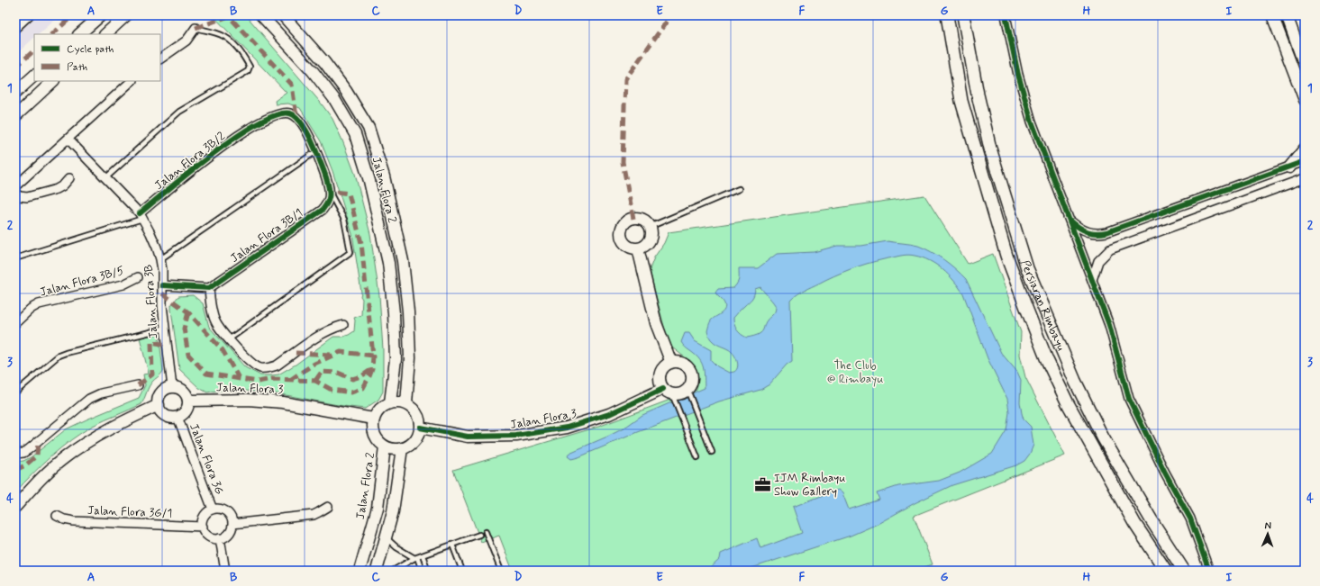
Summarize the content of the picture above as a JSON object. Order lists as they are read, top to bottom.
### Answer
{
  "streets": {
    "main road": ["Persiaran Rimbayu"],
    "street": [
      "Jalan Flora 3B/2",
      "Jalan Flora 2",
      "Jalan Flora 3B/1",
      "Jalan Flora 3B/5",
      "Jalan Flora 3B",
      "Jalan Flora 3",
      "Jalan Flora 3G",
      "Jalan Flora 3G/1"
    ]
  },
  "crossings": [
    ["Jalan Flora 3B/2", "Jalan Flora 3B"],
    ["Jalan Flora 2", "Jalan Flora 3"],
    ["Jalan Flora 3B", "Jalan Flora 3"],
    ["Jalan Flora 3B", "Jalan Flora 3G"],
    ["Jalan Flora 3", "Jalan Flora 3G"],
    ["Jalan Flora 3G", "Jalan Flora 3G/1"]
  ],
  "parks": ["The Club @ Rimbayu"],
  "places": {
    "office": ["IJM Rimbayu Show Gallery"]
  },
  "legend": ["Cycle path", "Path"],
  "north": "top",
  "grid": {
    "columns": [
      "A",
      "B",
      "C",
      "D",
      "E",
      "F",
      "G",
      "H",
      "I"
    ],
    "rows": [
      "1",
      "2",
      "3",
      "4"
    ]
  }
}
